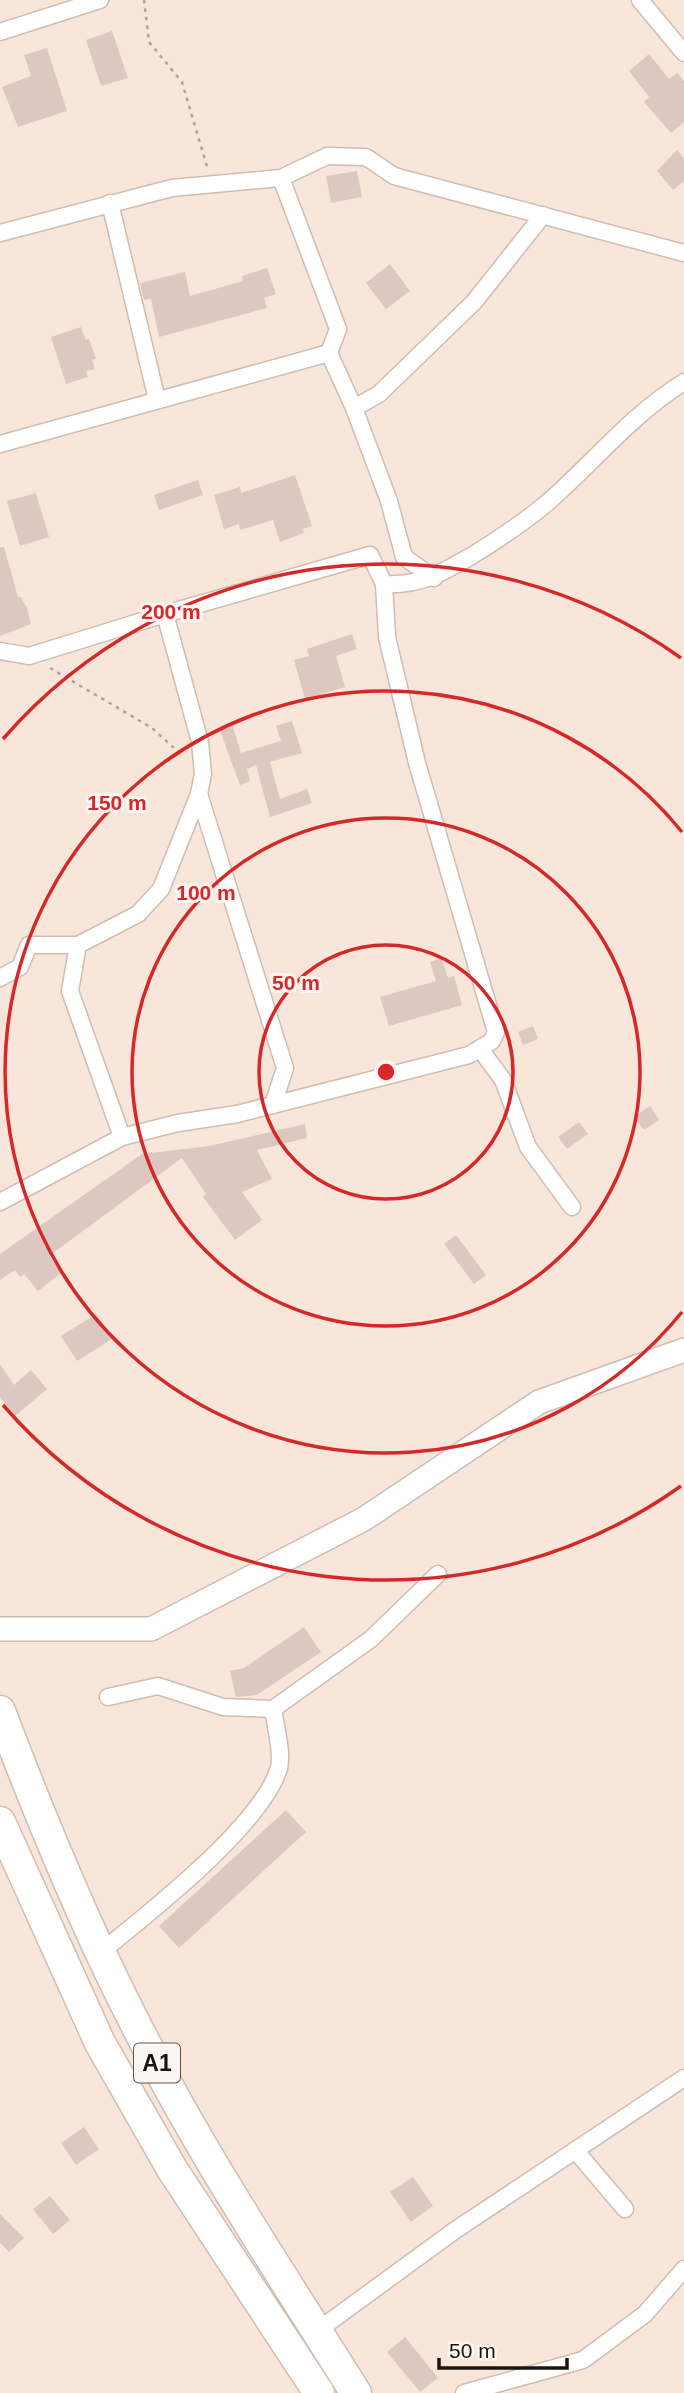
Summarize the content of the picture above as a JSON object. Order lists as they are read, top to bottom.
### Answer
{
  "streets": {
    "highway": ["A1"]
  },
  "scale_bar": "50 m",
  "rings": [
    "200 m",
    "150 m",
    "100 m",
    "50 m"
  ]
}
